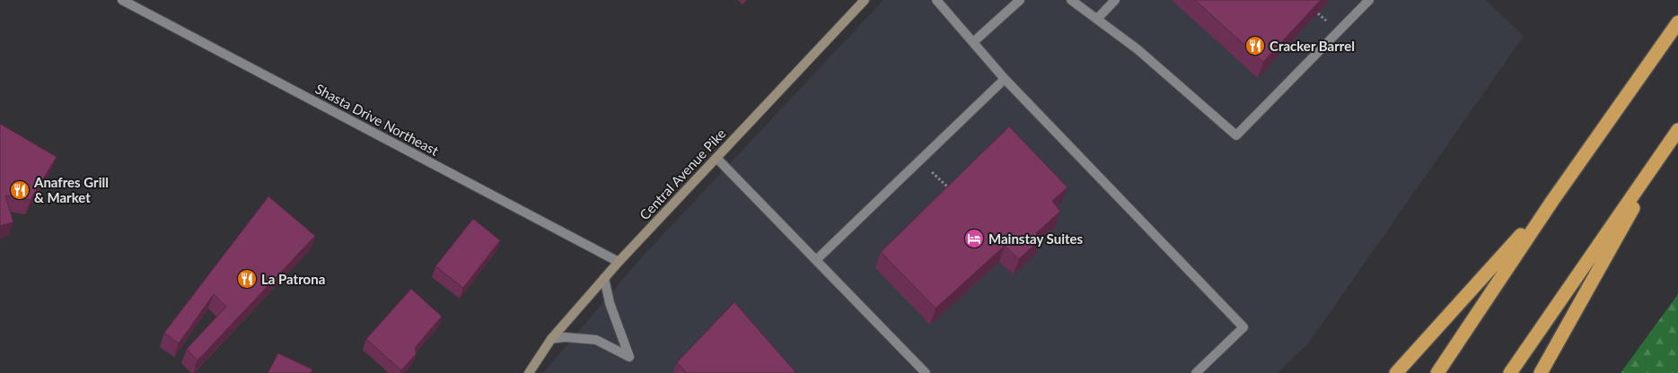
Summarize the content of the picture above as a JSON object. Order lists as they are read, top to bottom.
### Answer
{
  "streets": {
    "main road": ["Central Avenue Pike"],
    "street": ["Shasta Drive Northeast"]
  },
  "crossings": [
    ["Shasta Drive Northeast", "Central Avenue Pike"]
  ],
  "places": {
    "restaurant": ["Cracker Barrel", "Anafres Grill & Market", "La Patrona"],
    "hotel": ["Mainstay Suites"]
  }
}
